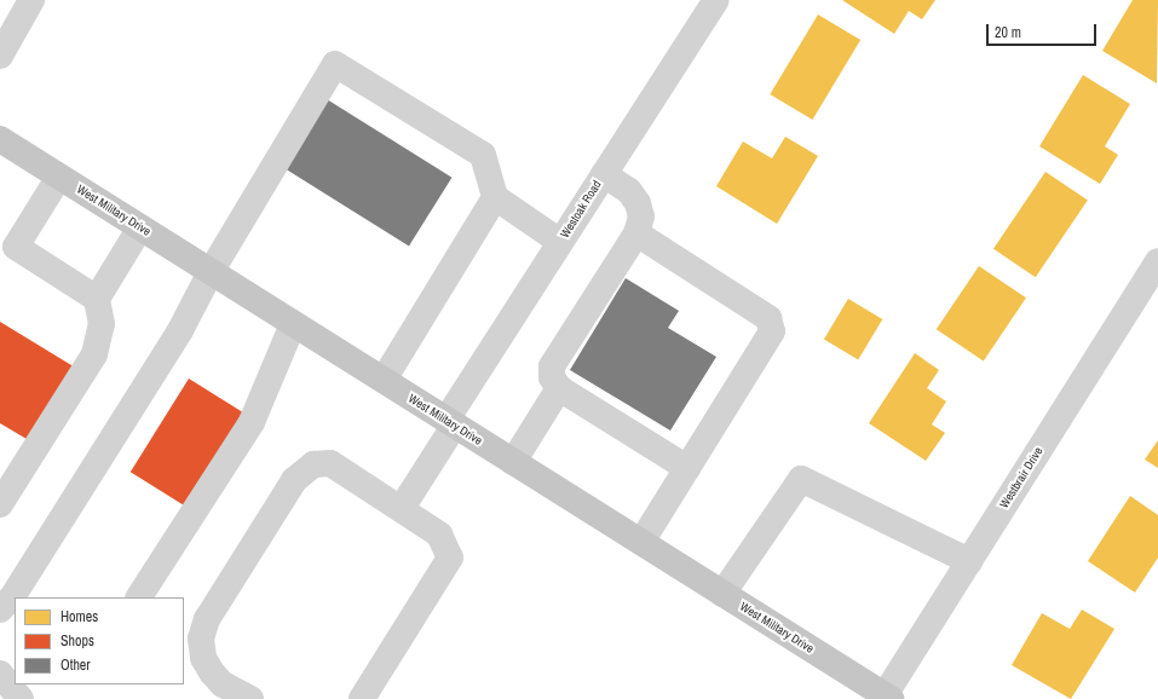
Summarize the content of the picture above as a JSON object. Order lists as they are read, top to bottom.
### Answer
{
  "streets": {
    "main road": ["West Military Drive"],
    "street": ["Westoak Road", "Westbrair Drive"]
  },
  "crossings": [
    ["Westoak Road", "West Military Drive"],
    ["West Military Drive", "Westbrair Drive"]
  ],
  "legend": ["Homes", "Shops", "Other"],
  "scale_bar": "20 m"
}
